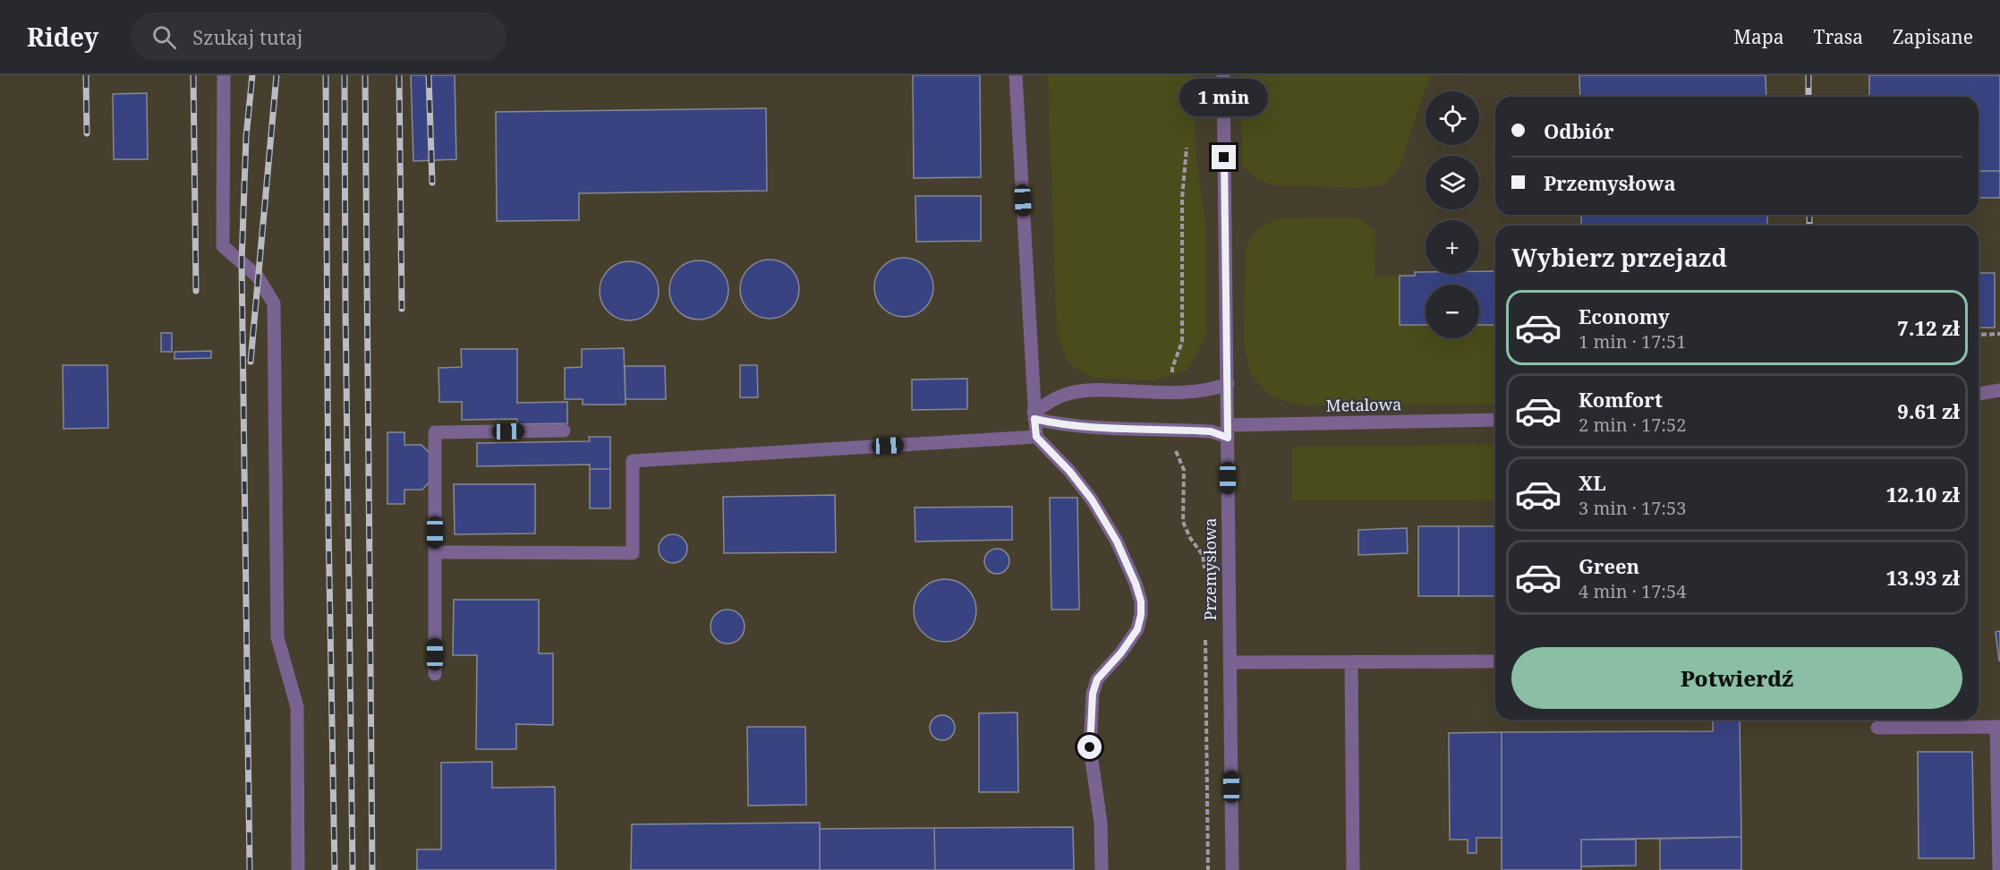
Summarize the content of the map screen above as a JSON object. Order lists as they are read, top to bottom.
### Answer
{
  "streets": {
    "street": ["Metalowa", "Przemysłowa"]
  },
  "crossings": [
    ["Metalowa", "Przemysłowa"]
  ],
  "page": {
    "header": "Ridey",
    "search": "Szukaj tutaj",
    "nav": ["Mapa", "Trasa", "Zapisane"],
    "bubble": "1 min",
    "map_buttons": ["+", "−"],
    "banner": ["Odbiór", "Przemysłowa"],
    "heading": "Wybierz przejazd",
    "list": [
      {
        "name": "Economy",
        "note": "1 min · 17:51",
        "value": "7.12 zł"
      },
      {
        "name": "Komfort",
        "note": "2 min · 17:52",
        "value": "9.61 zł"
      },
      {
        "name": "XL",
        "note": "3 min · 17:53",
        "value": "12.10 zł"
      },
      {
        "name": "Green",
        "note": "4 min · 17:54",
        "value": "13.93 zł"
      }
    ],
    "buttons": "Potwierdź"
  }
}
